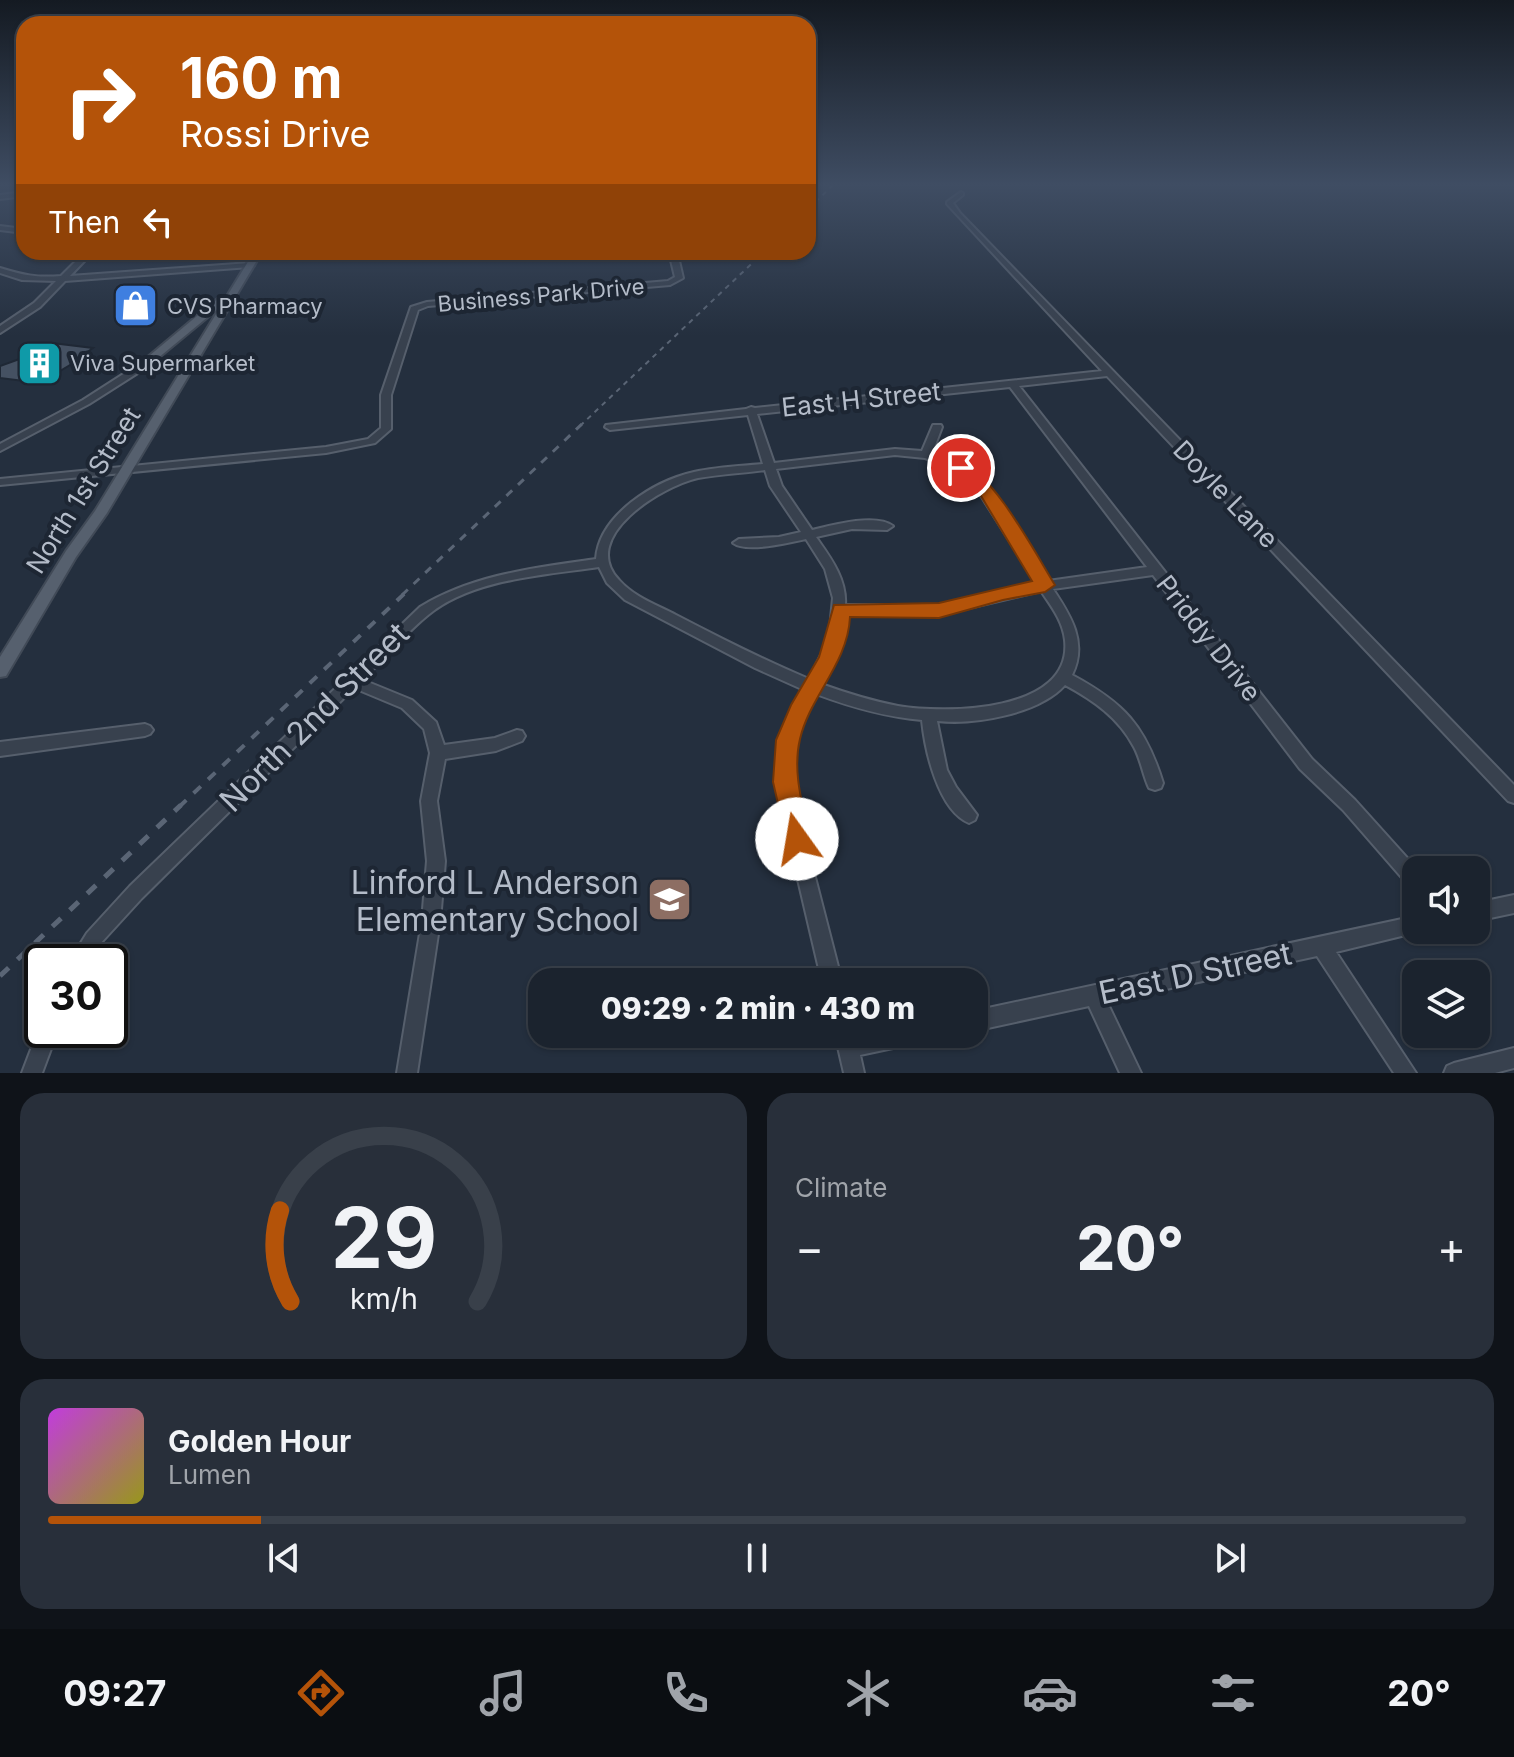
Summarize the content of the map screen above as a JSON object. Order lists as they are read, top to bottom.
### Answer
{
  "streets": {
    "main road": ["North 1st Street"],
    "street": [
      "Business Park Drive",
      "East H Street",
      "Doyle Lane",
      "Priddy Drive",
      "North 2nd Street",
      "East D Street"
    ]
  },
  "crossings": [
    ["Business Park Drive", "North 1st Street"],
    ["East H Street", "Doyle Lane"],
    ["East H Street", "Priddy Drive"]
  ],
  "places": {
    "shop": ["CVS Pharmacy"],
    "building": ["Viva Supermarket"],
    "school or university": ["Linford L Anderson Elementary School"]
  },
  "page": {
    "turn": ["160 m", "Rossi Drive"],
    "then": "Then",
    "limit": "30",
    "trip": "09:29 · 2 min · 430 m",
    "tile": "Climate",
    "heat": ["−", "20°", "+"],
    "song": ["Golden Hour", "Lumen"],
    "tabs": ["09:27", "20°"],
    "gauge": ["29", "km/h"]
  }
}
